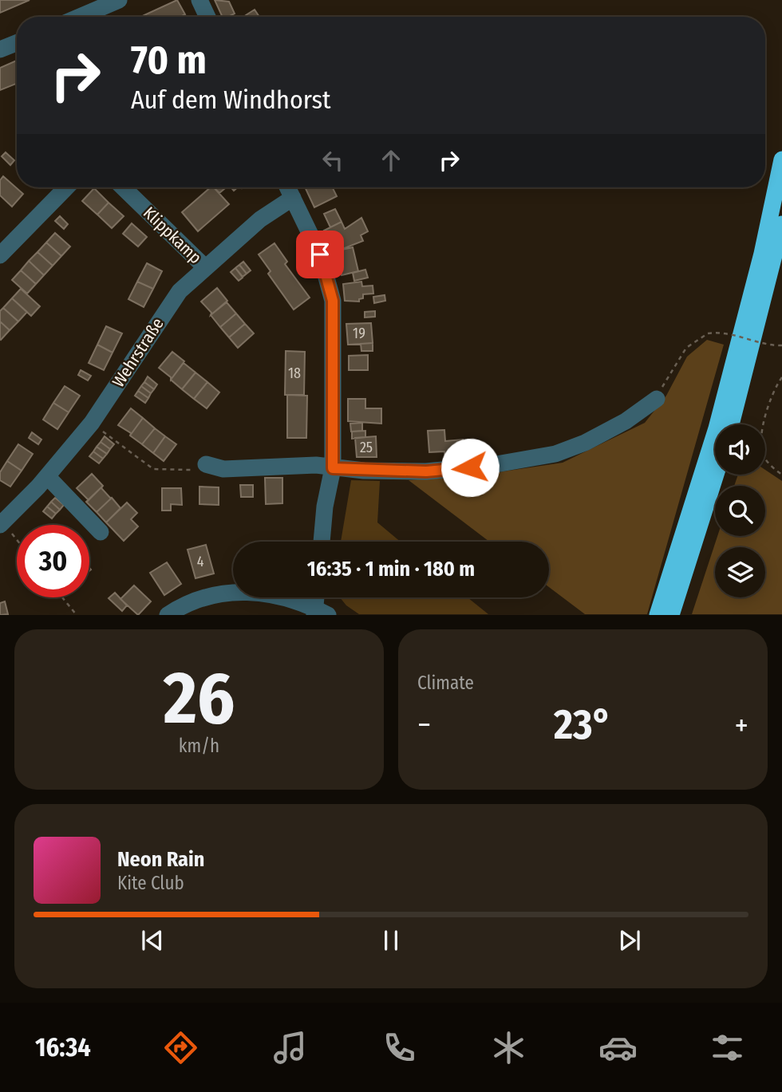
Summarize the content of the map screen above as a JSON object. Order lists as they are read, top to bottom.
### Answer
{
  "streets": {
    "street": ["Klippkamp", "Wehrstraße"]
  },
  "crossings": [
    ["Klippkamp", "Wehrstraße"]
  ],
  "house_numbers": [
    "19",
    "18",
    "25",
    "4"
  ],
  "page": {
    "turn": ["70 m", "Auf dem Windhorst"],
    "limit": "30",
    "trip": "16:35 · 1 min · 180 m",
    "tile": [
      ["26", "km/h"],
      "Climate"
    ],
    "heat": ["−", "23°", "+"],
    "song": ["Neon Rain", "Kite Club"],
    "tabs": "16:34"
  }
}
